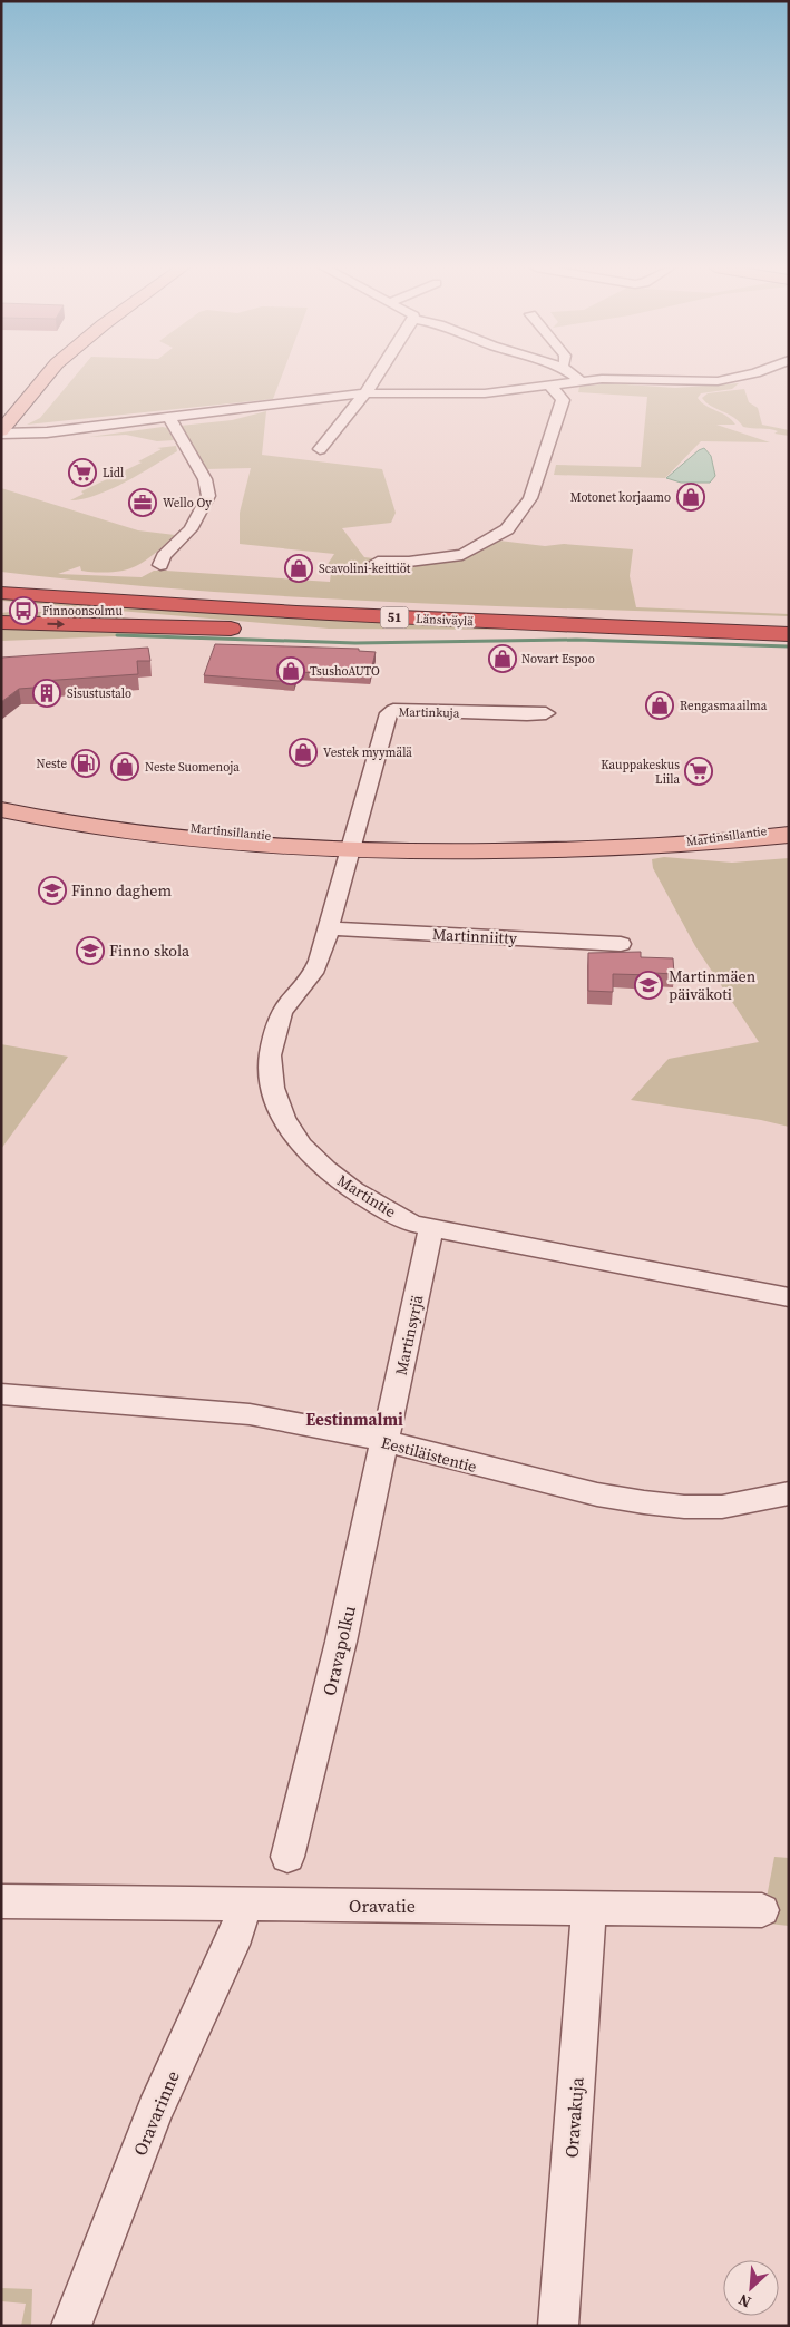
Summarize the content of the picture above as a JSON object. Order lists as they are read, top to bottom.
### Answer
{
  "streets": {
    "highway": ["51", "Länsiväylä"],
    "main road": ["Martinsillantie"],
    "street": [
      "Martinkuja",
      "Martinniitty",
      "Martintie",
      "Martinsyrjä",
      "Eestiläistentie",
      "Oravapolku",
      "Oravatie",
      "Oravarinne",
      "Oravakuja"
    ]
  },
  "crossings": [
    ["Martinkuja", "Martinsillantie"],
    ["Martinkuja", "Martintie"],
    ["Martinsillantie", "Martintie"],
    ["Martinniitty", "Martintie"],
    ["Martintie", "Martinsyrjä"],
    ["Martinsyrjä", "Eestiläistentie"],
    ["Martinsyrjä", "Oravapolku"],
    ["Eestiläistentie", "Oravapolku"],
    ["Oravatie", "Oravarinne"],
    ["Oravatie", "Oravakuja"]
  ],
  "districts": ["Eestinmalmi"],
  "places": {
    "supermarket": ["Lidl", "Kauppakeskus Liila"],
    "shop": [
      "Motonet korjaamo",
      "Scavolini-keittiöt",
      "Novart Espoo",
      "TsushoAUTO",
      "Rengasmaailma",
      "Vestek myymälä",
      "Neste Suomenoja"
    ],
    "office": ["Wello Oy"],
    "bus stop": ["Finnoonsolmu"],
    "building": ["Sisustustalo"],
    "fuel station": ["Neste"],
    "school or university": ["Finno daghem", "Finno skola", "Martinmäen päiväkoti"]
  },
  "north": "bottom left"
}
